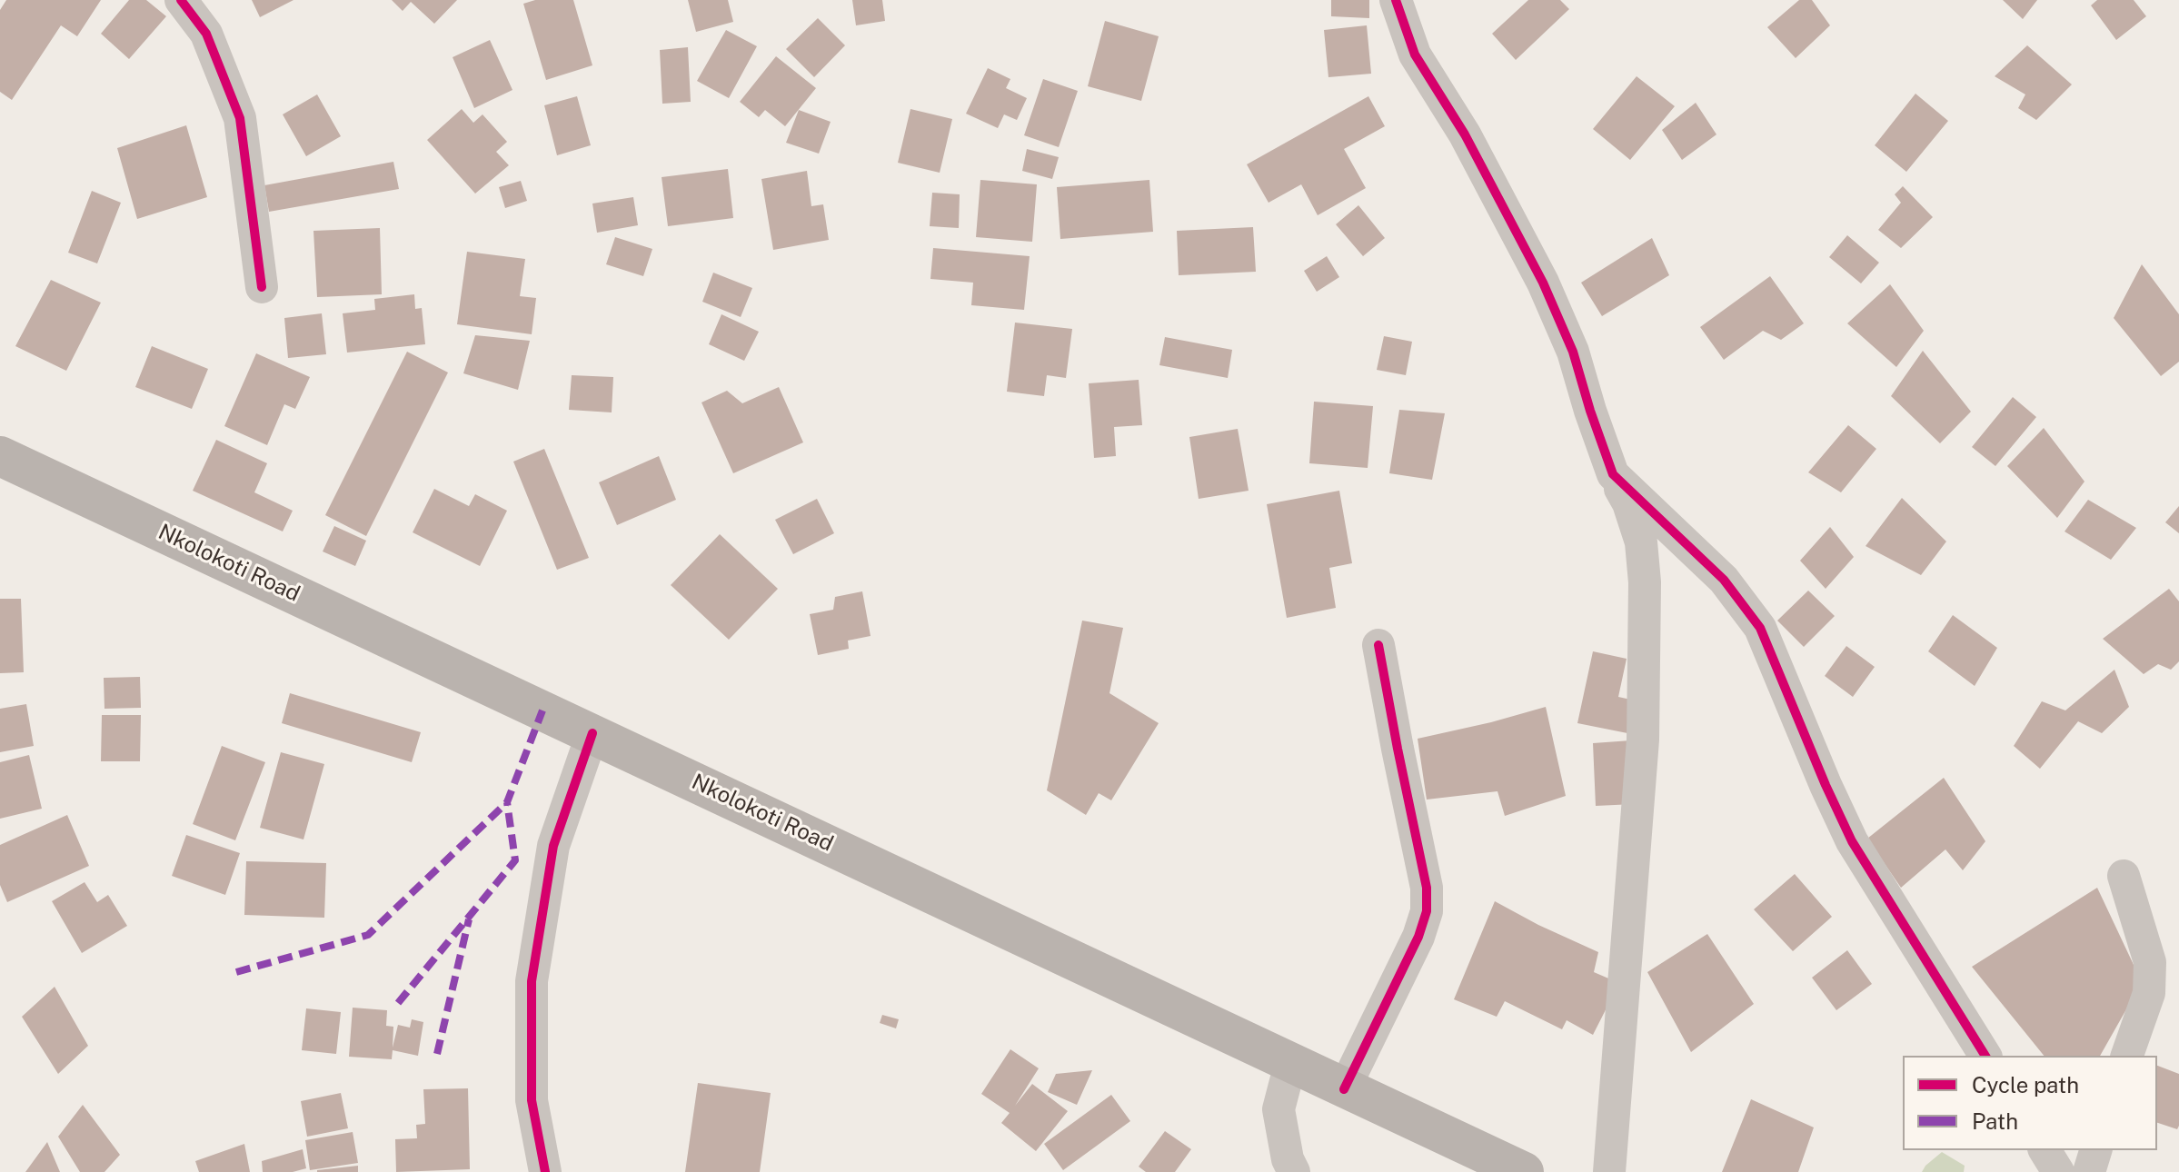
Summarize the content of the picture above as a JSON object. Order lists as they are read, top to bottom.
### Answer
{
  "streets": {
    "main road": ["Nkolokoti Road"]
  },
  "legend": ["Cycle path", "Path"]
}
